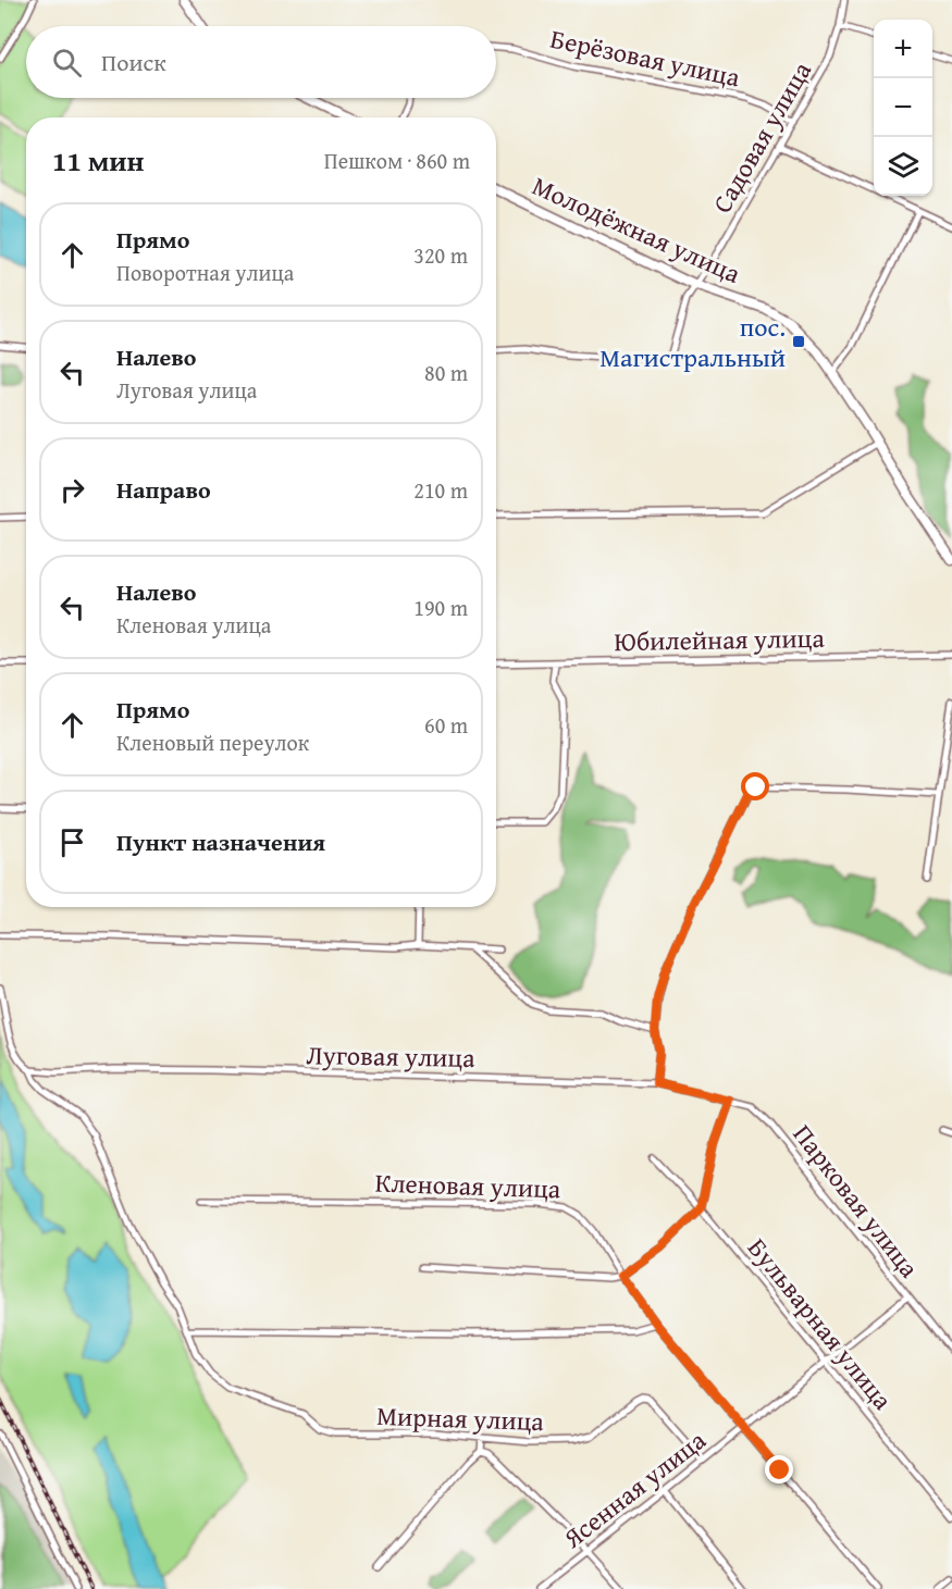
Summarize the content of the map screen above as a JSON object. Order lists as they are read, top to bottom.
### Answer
{
  "streets": {
    "street": [
      "Берёзовая улица",
      "Садовая улица",
      "Молодёжная улица",
      "Юбилейная улица",
      "Луговая улица",
      "Кленовая улица",
      "Парковая улица",
      "Бульварная улица",
      "Мирная улица",
      "Ясенная улица"
    ]
  },
  "crossings": [
    ["Берёзовая улица", "Садовая улица"],
    ["Садовая улица", "Молодёжная улица"],
    ["Луговая улица", "Парковая улица"],
    ["Кленовая улица", "Ясенная улица"],
    ["Парковая улица", "Ясенная улица"],
    ["Бульварная улица", "Ясенная улица"],
    ["Мирная улица", "Ясенная улица"]
  ],
  "places": {
    "transit": ["пос. Магистральный"]
  },
  "page": {
    "map_buttons": ["+", "−"],
    "search": "Поиск",
    "heading": ["11 мин", "Пешком · 860 m"],
    "list": [
      ["Прямо", "Поворотная улица", "320 m"],
      ["Налево", "Луговая улица", "80 m"],
      ["Направо", "210 m"],
      ["Налево", "Кленовая улица", "190 m"],
      ["Прямо", "Кленовый переулок", "60 m"],
      "Пункт назначения"
    ]
  }
}
